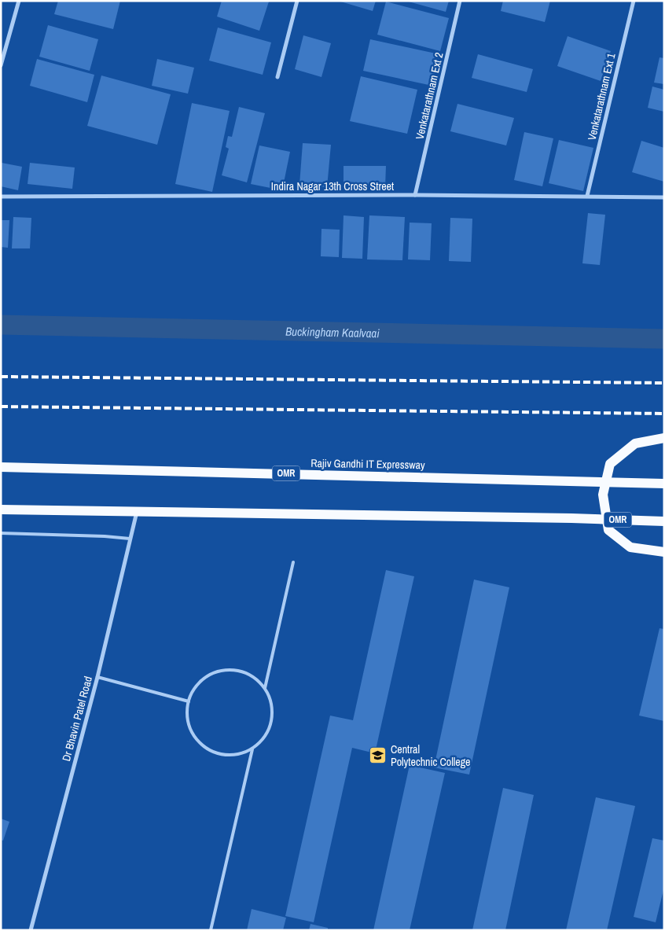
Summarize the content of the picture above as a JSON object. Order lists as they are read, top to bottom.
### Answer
{
  "streets": {
    "main road": ["Rajiv Gandhi IT Expressway", "OMR"],
    "street": [
      "Venkatarathnam Ext 2",
      "Venkatarathnam Ext 1",
      "Indira Nagar 13th Cross Street",
      "Dr Bhavin Patel Road"
    ]
  },
  "crossings": [
    ["Venkatarathnam Ext 2", "Indira Nagar 13th Cross Street"],
    ["Venkatarathnam Ext 1", "Indira Nagar 13th Cross Street"],
    ["OMR", "Dr Bhavin Patel Road"]
  ],
  "water": ["Buckingham Kaalvaai"],
  "places": {
    "school or university": ["Central Polytechnic College"]
  }
}
